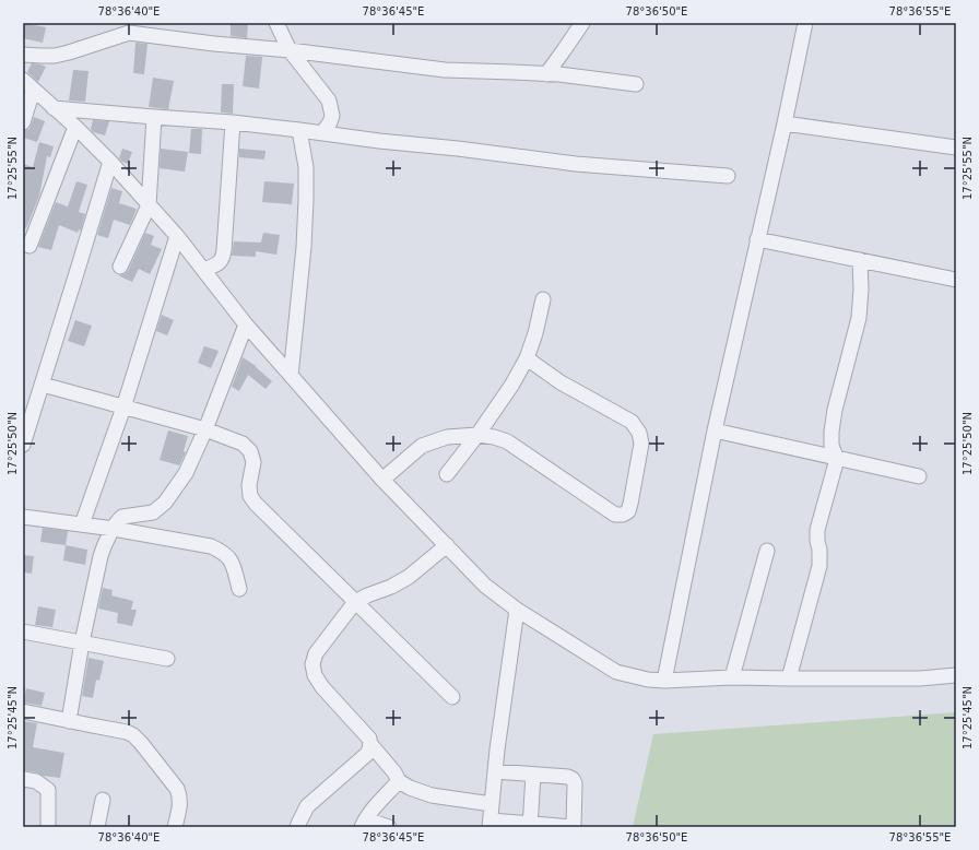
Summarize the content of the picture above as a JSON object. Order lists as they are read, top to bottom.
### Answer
{
  "coordinates": [
    "78°36'40\"E",
    "78°36'45\"E",
    "78°36'50\"E",
    "78°36'55\"E",
    "17°25'55\"N",
    "17°25'50\"N",
    "17°25'45\"N"
  ]
}
